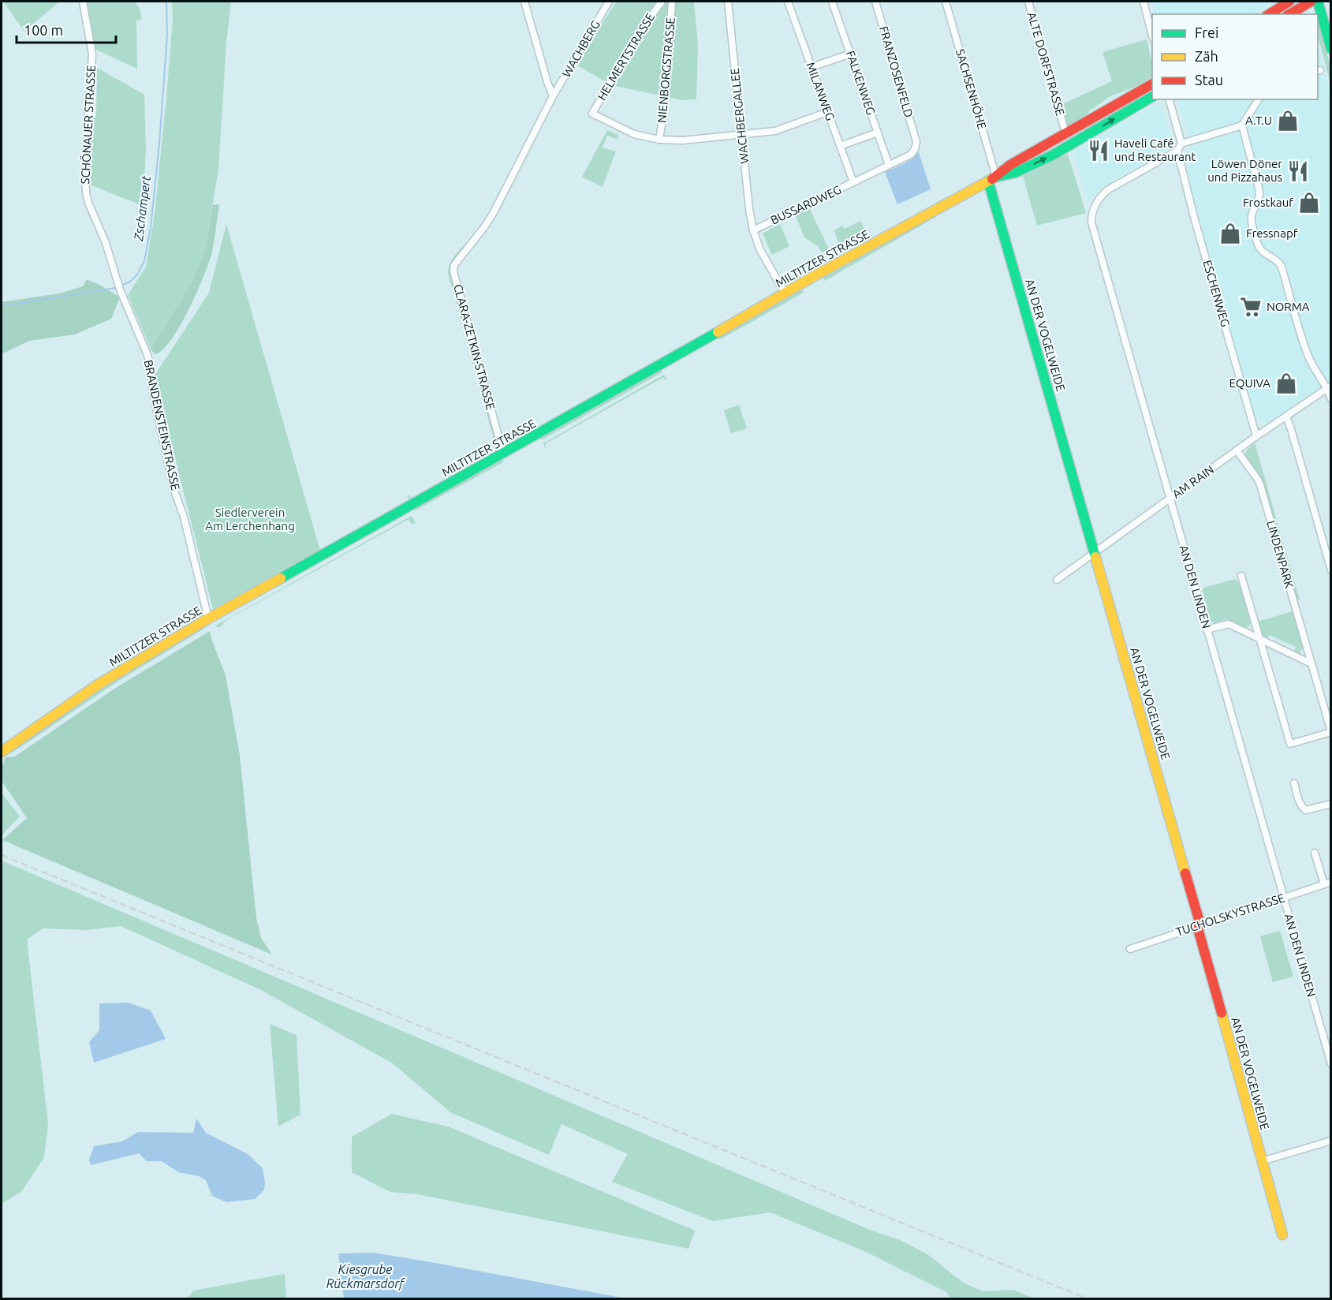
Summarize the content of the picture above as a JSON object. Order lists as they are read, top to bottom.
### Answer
{
  "streets": {
    "street": [
      "WACHBERG",
      "HELMERTSTRASSE",
      "ALTE DORFSTRASSE",
      "NIENBORGSTRASSE",
      "FRANZOSENFELD",
      "FALKENWEG",
      "SACHSENHÖHE",
      "MILANWEG",
      "WACHBERGALLEE",
      "SCHÖNAUER STRASSE",
      "BUSSARDWEG",
      "MILTITZER STRASSE",
      "ESCHENWEG",
      "AN DER VOGELWEIDE",
      "CLARA-ZETKIN-STRASSE",
      "BRANDENSTEINSTRASSE",
      "AM RAIN",
      "LINDENPARK",
      "AN DEN LINDEN",
      "TUCHOLSKYSTRASSE"
    ]
  },
  "crossings": [
    ["WACHBERG", "CLARA-ZETKIN-STRASSE"],
    ["HELMERTSTRASSE", "NIENBORGSTRASSE"],
    ["FRANZOSENFELD", "BUSSARDWEG"],
    ["FALKENWEG", "BUSSARDWEG"],
    ["SACHSENHÖHE", "MILTITZER STRASSE"],
    ["SACHSENHÖHE", "AN DER VOGELWEIDE"],
    ["MILANWEG", "BUSSARDWEG"],
    ["WACHBERGALLEE", "BUSSARDWEG"],
    ["SCHÖNAUER STRASSE", "BRANDENSTEINSTRASSE"],
    ["MILTITZER STRASSE", "AN DER VOGELWEIDE"],
    ["MILTITZER STRASSE", "CLARA-ZETKIN-STRASSE"],
    ["MILTITZER STRASSE", "BRANDENSTEINSTRASSE"],
    ["ESCHENWEG", "AM RAIN"],
    ["ESCHENWEG", "AN DEN LINDEN"],
    ["AN DER VOGELWEIDE", "AM RAIN"],
    ["AN DER VOGELWEIDE", "TUCHOLSKYSTRASSE"],
    ["AM RAIN", "LINDENPARK"],
    ["AM RAIN", "AN DEN LINDEN"],
    ["AN DEN LINDEN", "TUCHOLSKYSTRASSE"]
  ],
  "water": ["Zschampert", "Kiesgrube Rückmarsdorf"],
  "parks": ["Siedlerverein Am Lerchenhang"],
  "places": {
    "shop": [
      "A.T.U",
      "Frostkauf",
      "Fressnapf",
      "EQUIVA"
    ],
    "restaurant": ["Haveli Café und Restaurant", "Löwen Döner und Pizzahaus"],
    "supermarket": ["NORMA"]
  },
  "legend": ["Frei", "Zäh", "Stau"],
  "scale_bar": "100 m"
}
